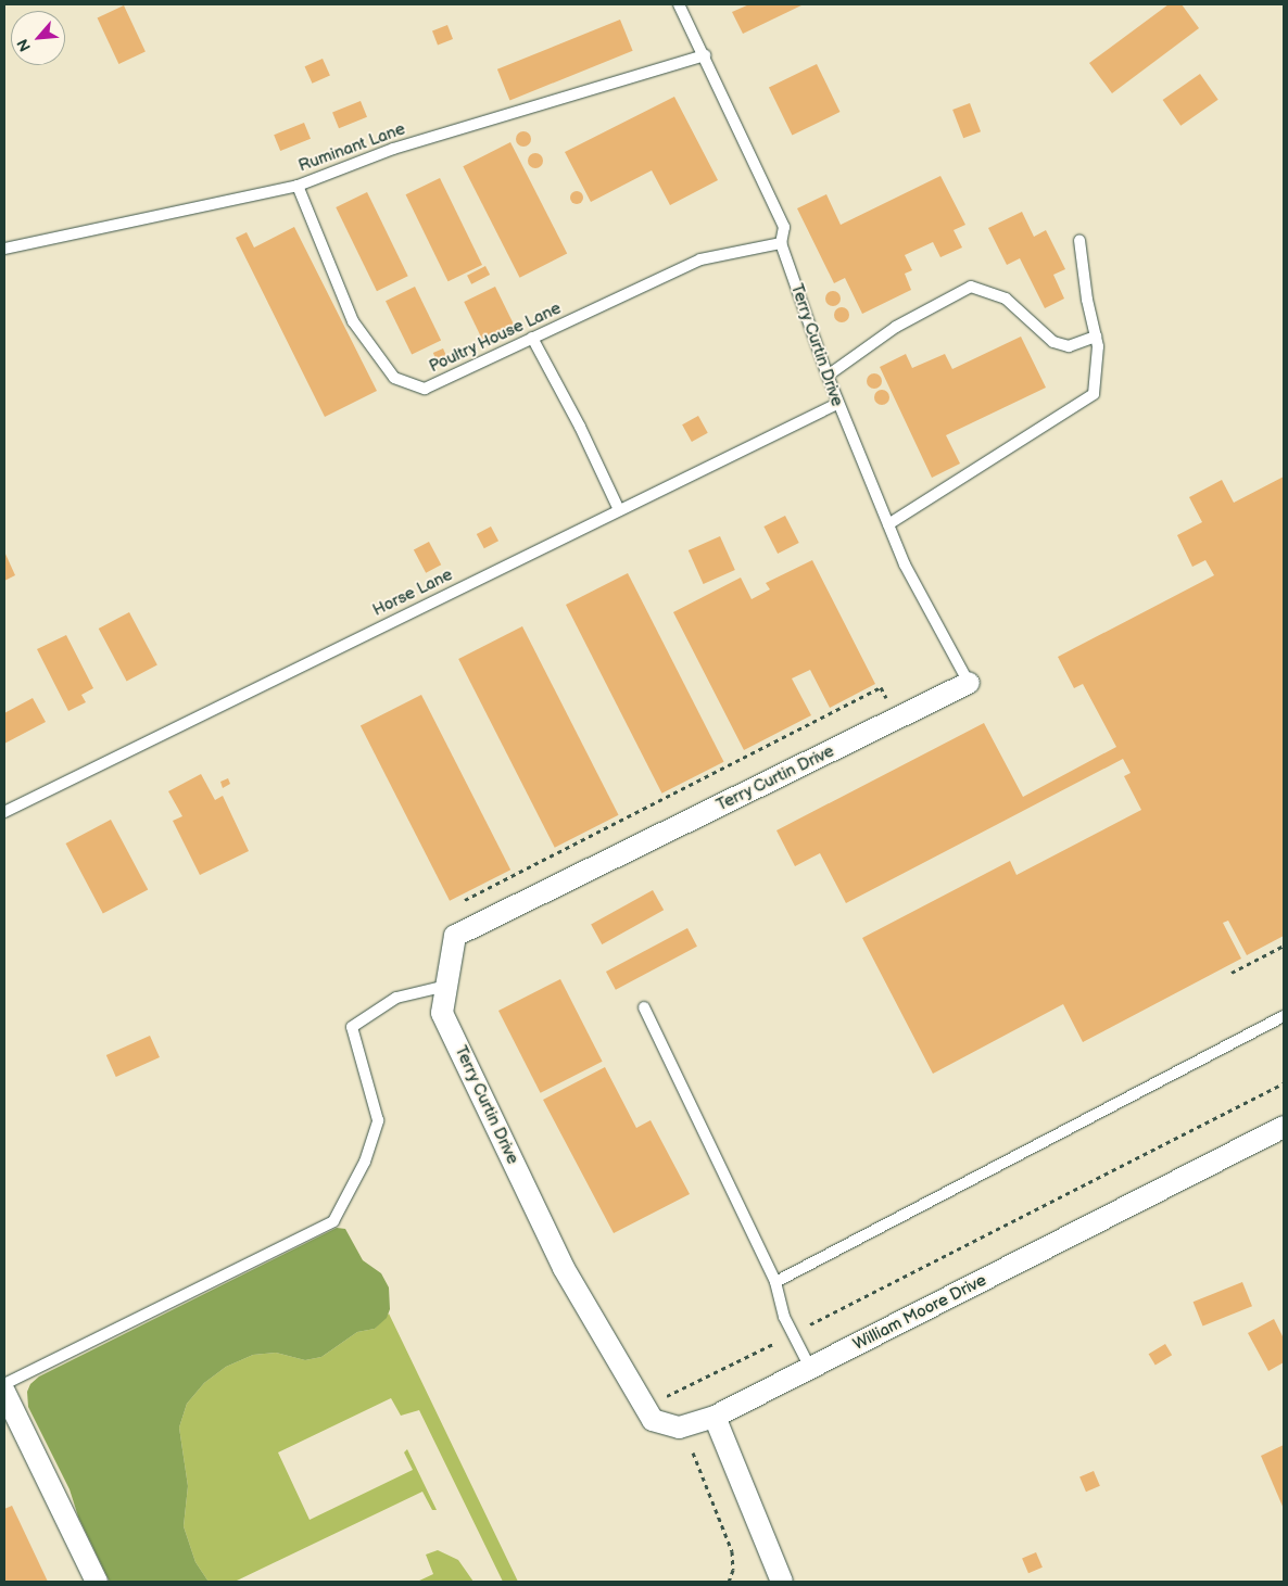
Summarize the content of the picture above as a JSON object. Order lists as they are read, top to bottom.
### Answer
{
  "streets": {
    "street": ["Terry Curtin Drive", "William Moore Drive"],
    "lane": ["Ruminant Lane", "Poultry House Lane", "Horse Lane"]
  },
  "crossings": [
    ["Ruminant Lane", "Poultry House Lane"],
    ["Ruminant Lane", "Terry Curtin Drive"],
    ["Poultry House Lane", "Terry Curtin Drive"],
    ["Terry Curtin Drive", "Horse Lane"],
    ["Terry Curtin Drive", "William Moore Drive"]
  ],
  "north": "bottom left"
}
